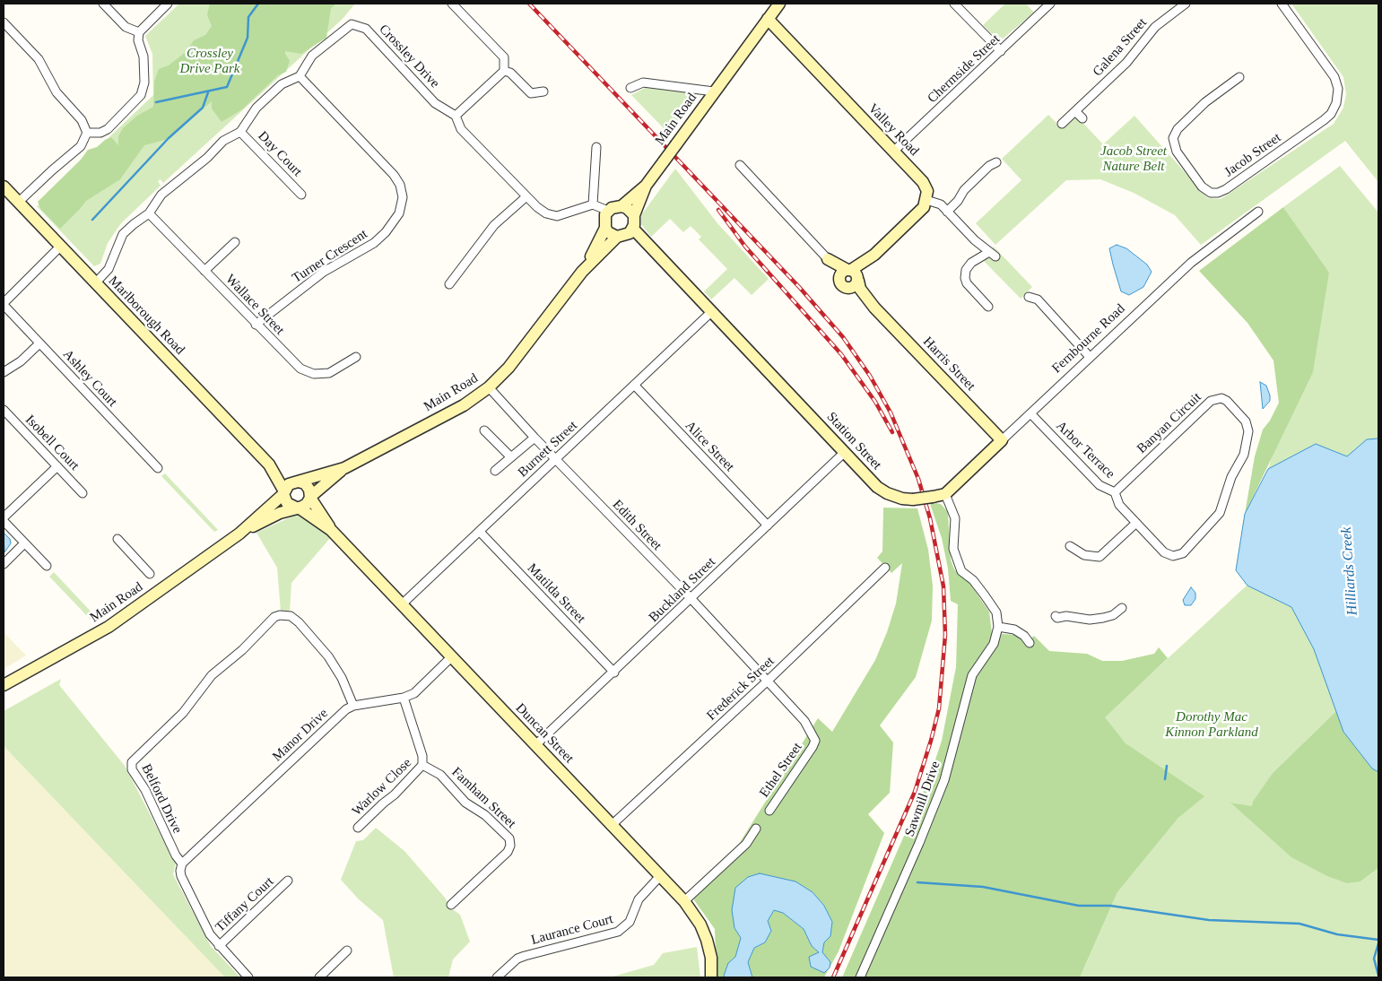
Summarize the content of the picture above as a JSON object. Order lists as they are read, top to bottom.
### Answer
{
  "streets": {
    "street": [
      "Galena Street",
      "Crossley Drive",
      "Chermside Street",
      "Main Road",
      "Valley Road",
      "Day Court",
      "Jacob Street",
      "Turner Crescent",
      "Wallace Street",
      "Marlborough Road",
      "Fernbourne Road",
      "Harris Street",
      "Ashley Court",
      "Banyan Circuit",
      "Station Street",
      "Isobell Court",
      "Alice Street",
      "Burnett Street",
      "Arbor Terrace",
      "Edith Street",
      "Buckland Street",
      "Matilda Street",
      "Frederick Street",
      "Duncan Street",
      "Manor Drive",
      "Ethel Street",
      "Warlow Close",
      "Famham Street",
      "Belford Drive",
      "Sawmill Drive",
      "Tiffany Court",
      "Laurance Court"
    ]
  },
  "crossings": [
    ["Crossley Drive", "Turner Crescent"],
    ["Chermside Street", "Valley Road"],
    ["Main Road", "Valley Road"],
    ["Main Road", "Marlborough Road"],
    ["Main Road", "Station Street"],
    ["Main Road", "Edith Street"],
    ["Main Road", "Duncan Street"],
    ["Turner Crescent", "Wallace Street"],
    ["Marlborough Road", "Duncan Street"],
    ["Fernbourne Road", "Harris Street"],
    ["Fernbourne Road", "Station Street"],
    ["Fernbourne Road", "Arbor Terrace"],
    ["Banyan Circuit", "Arbor Terrace"],
    ["Station Street", "Burnett Street"],
    ["Station Street", "Buckland Street"],
    ["Alice Street", "Burnett Street"],
    ["Alice Street", "Buckland Street"],
    ["Burnett Street", "Edith Street"],
    ["Burnett Street", "Matilda Street"],
    ["Burnett Street", "Duncan Street"],
    ["Edith Street", "Buckland Street"],
    ["Edith Street", "Frederick Street"],
    ["Edith Street", "Ethel Street"],
    ["Buckland Street", "Matilda Street"],
    ["Buckland Street", "Duncan Street"],
    ["Frederick Street", "Duncan Street"],
    ["Duncan Street", "Manor Drive"],
    ["Duncan Street", "Laurance Court"],
    ["Manor Drive", "Belford Drive"],
    ["Warlow Close", "Famham Street"],
    ["Belford Drive", "Tiffany Court"]
  ],
  "water": ["Hilliards Creek"],
  "parks": ["Crossley Drive Park", "Jacob Street Nature Belt", "Dorothy Mac Kinnon Parkland"]
}
